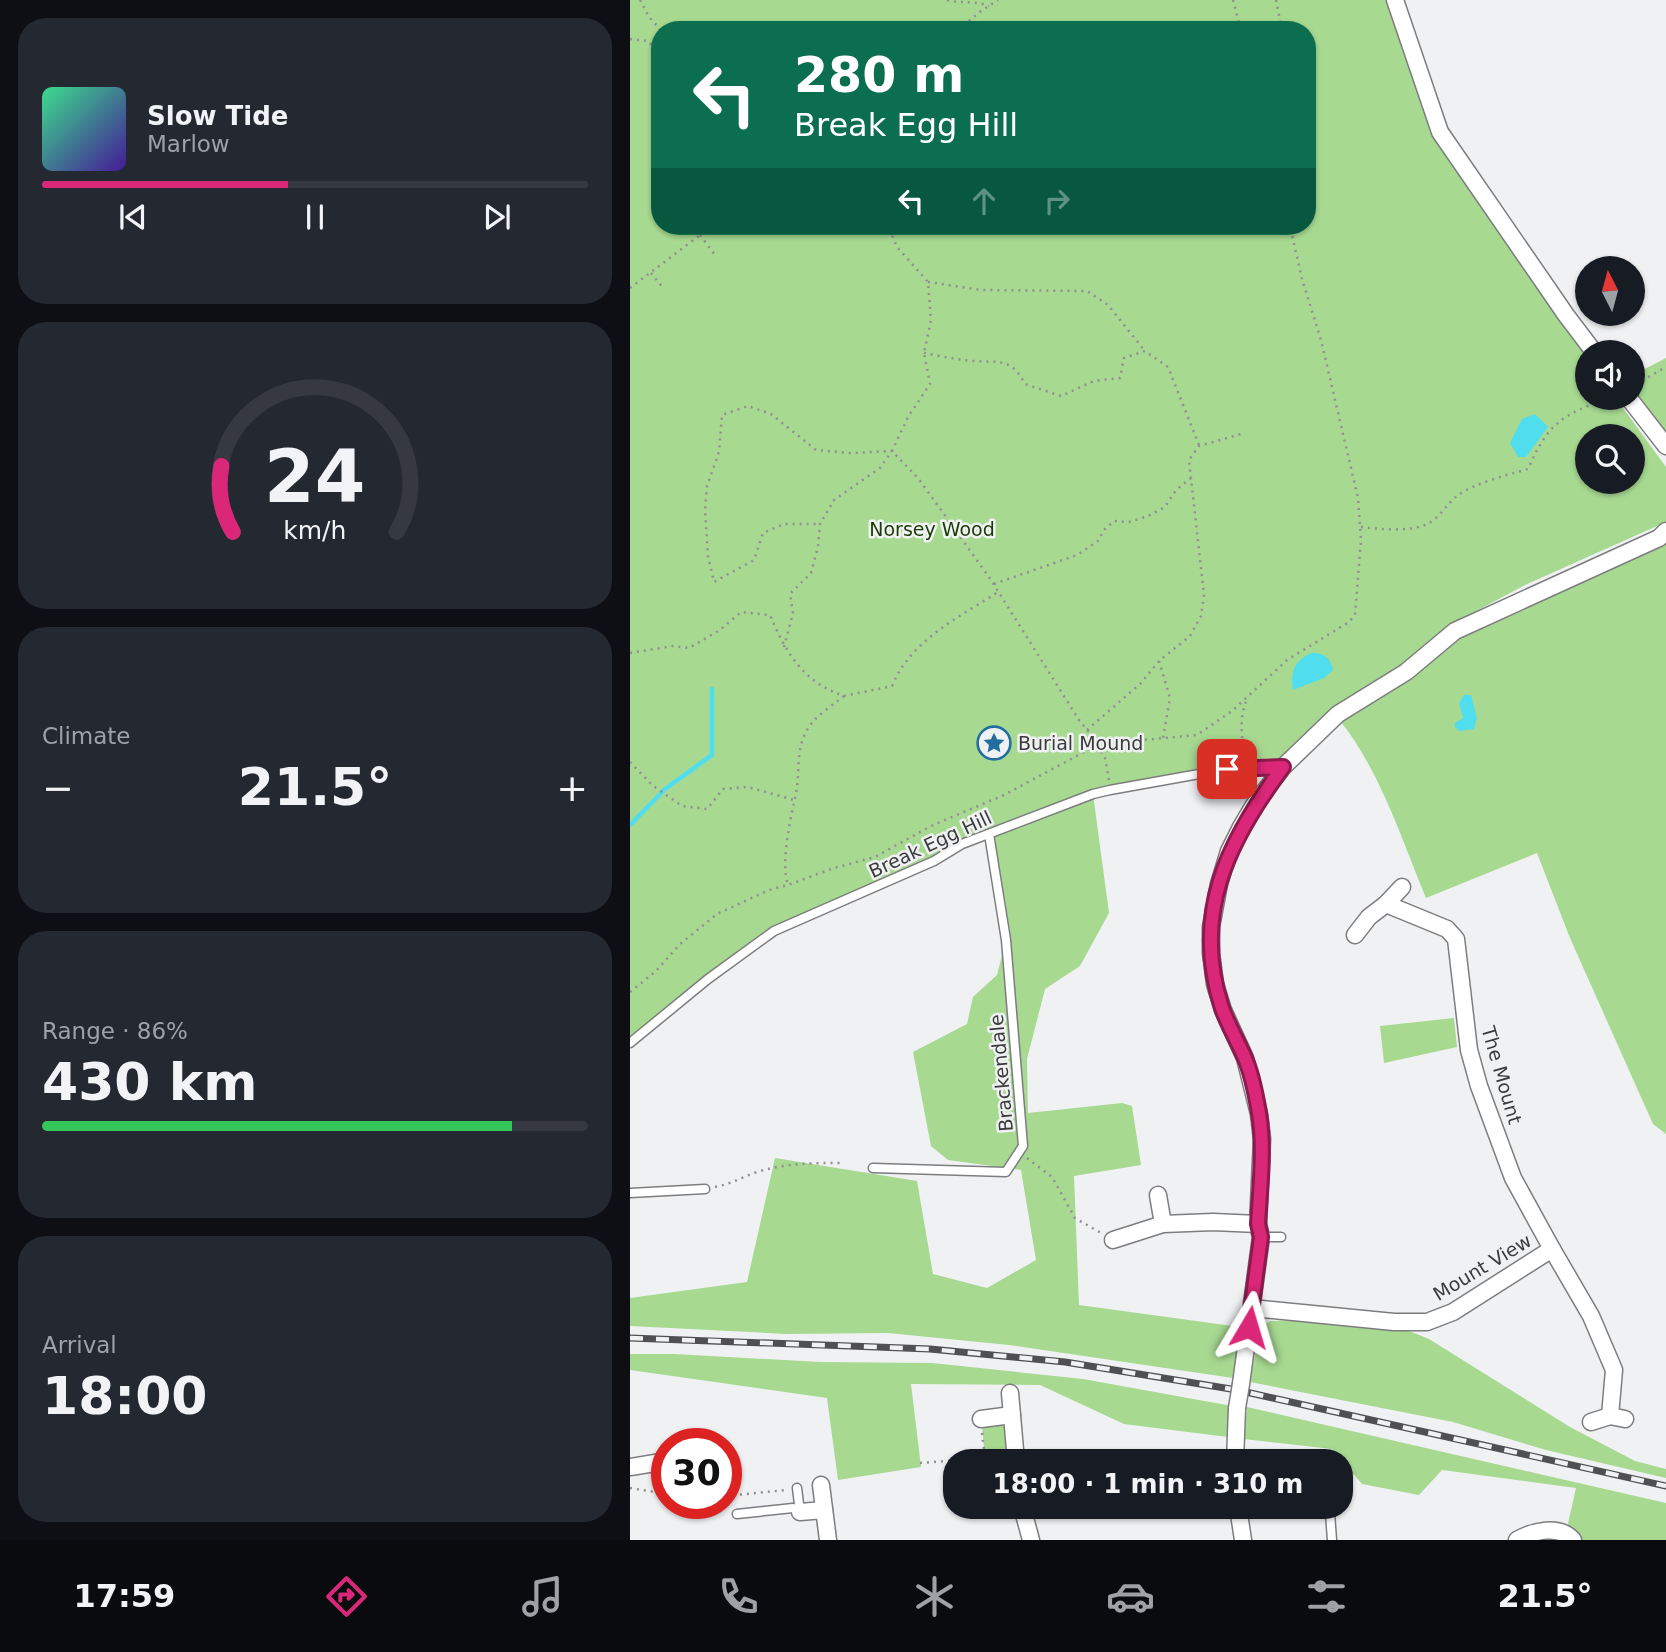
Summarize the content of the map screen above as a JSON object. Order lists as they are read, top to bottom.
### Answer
{
  "streets": {
    "street": ["The Mount", "Mount View"],
    "lane": ["Break Egg Hill", "Brackendale"]
  },
  "crossings": [
    ["Break Egg Hill", "Brackendale"],
    ["The Mount", "Mount View"]
  ],
  "parks": ["Norsey Wood"],
  "places": {
    "place": ["Burial Mound"]
  },
  "north": "top",
  "page": {
    "turn": ["280 m", "Break Egg Hill"],
    "song": ["Slow Tide", "Marlow"],
    "tile": [
      "Climate",
      ["Range · 86%", "430 km"],
      ["Arrival", "18:00"]
    ],
    "heat": ["−", "21.5°", "+"],
    "limit": "30",
    "trip": "18:00 · 1 min · 310 m",
    "tabs": ["17:59", "21.5°"],
    "gauge": ["24", "km/h"]
  }
}
